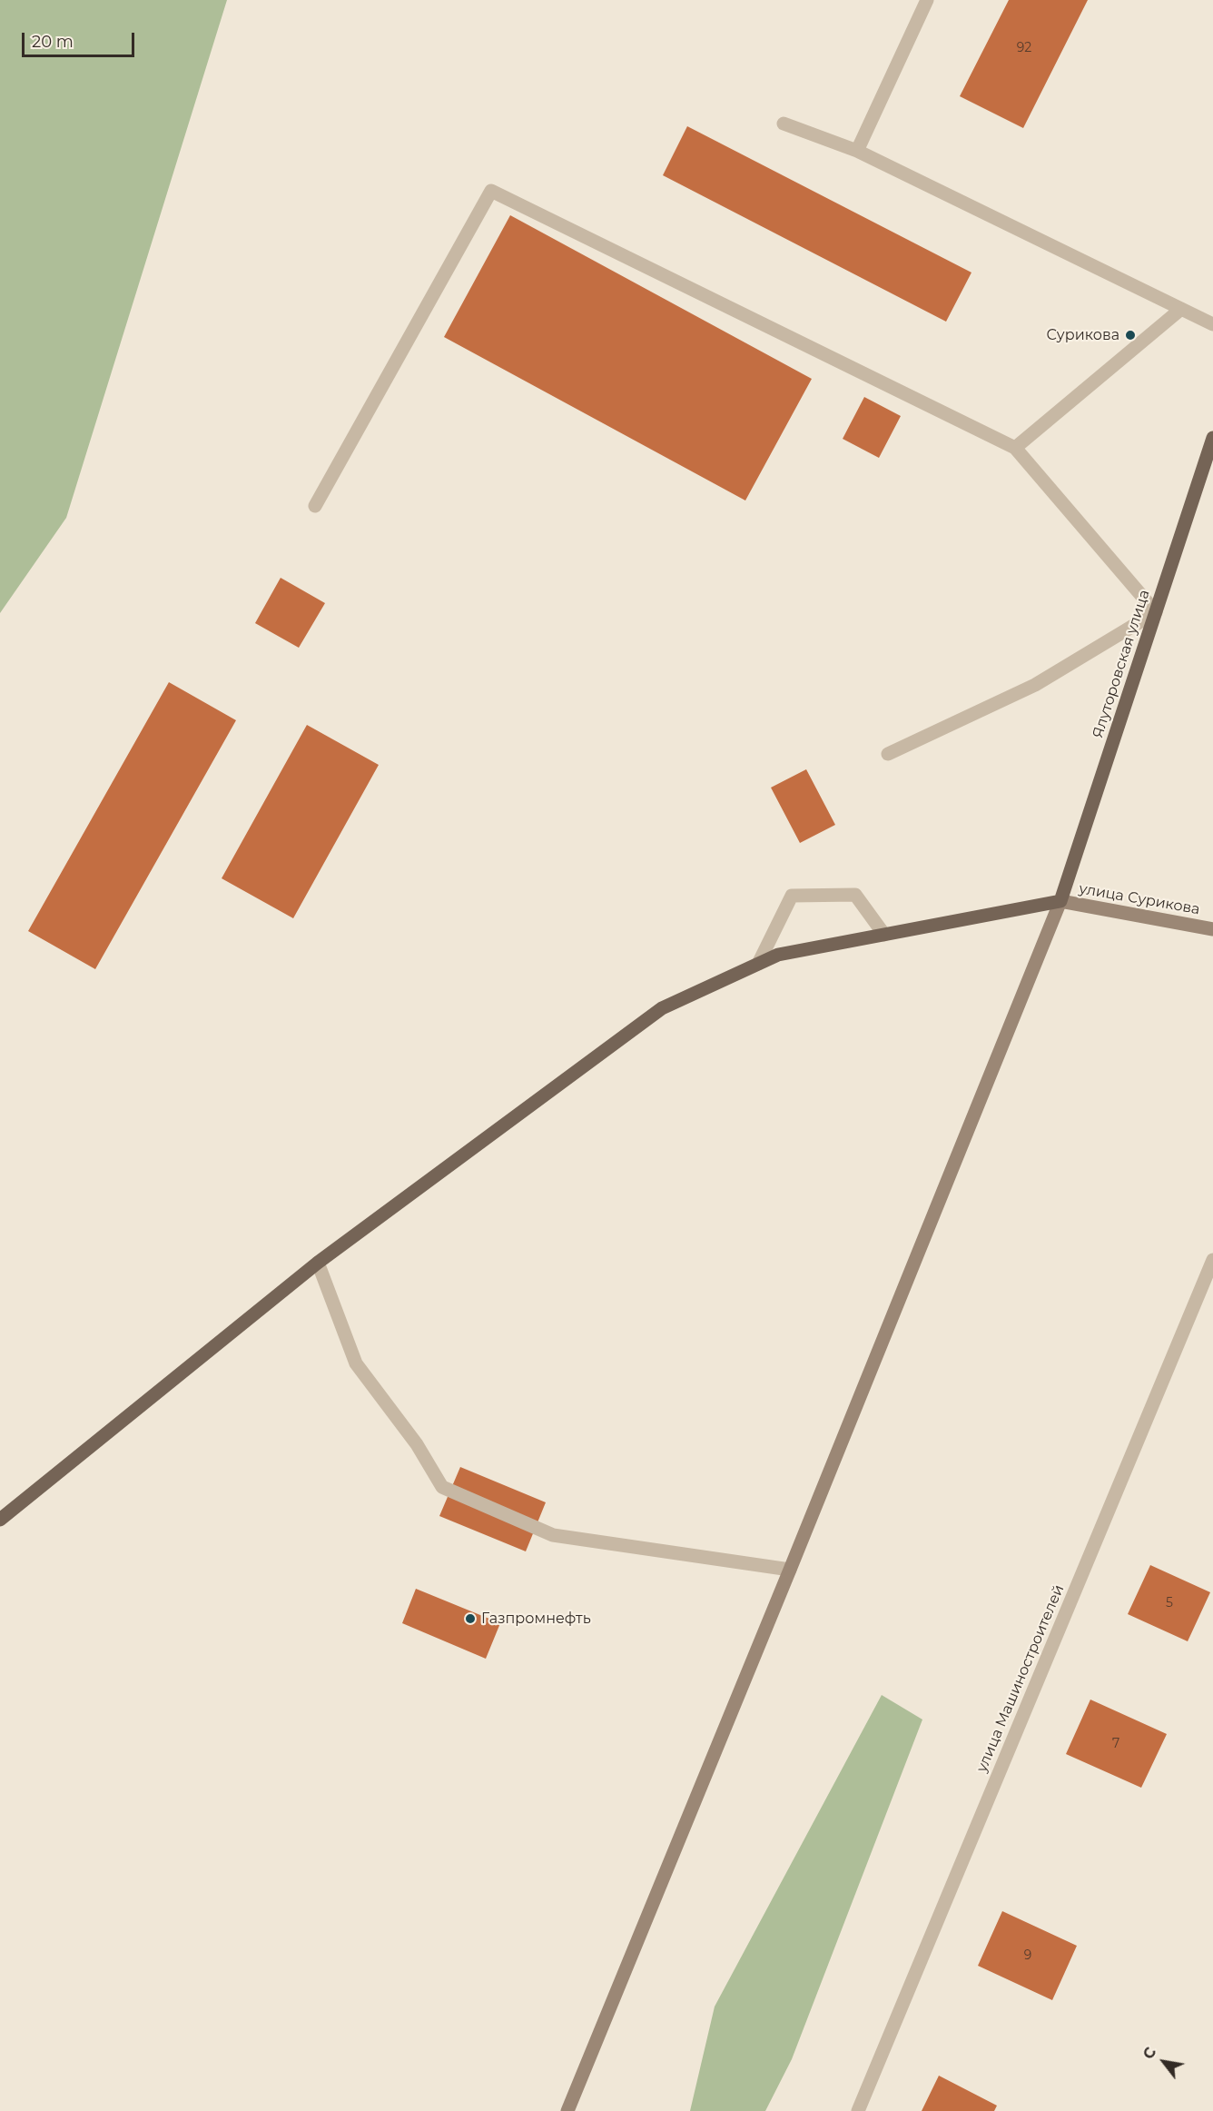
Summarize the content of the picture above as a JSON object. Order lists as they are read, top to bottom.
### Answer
{
  "streets": {
    "main road": ["Ялуторовская улица"],
    "street": ["улица Сурикова", "улица Машиностроителей"]
  },
  "crossings": [
    ["Ялуторовская улица", "улица Сурикова"]
  ],
  "places": ["Сурикова", "Газпромнефть"],
  "house_numbers": [
    "92",
    "5",
    "7",
    "9"
  ],
  "scale_bar": "20 m",
  "north": "top left"
}
